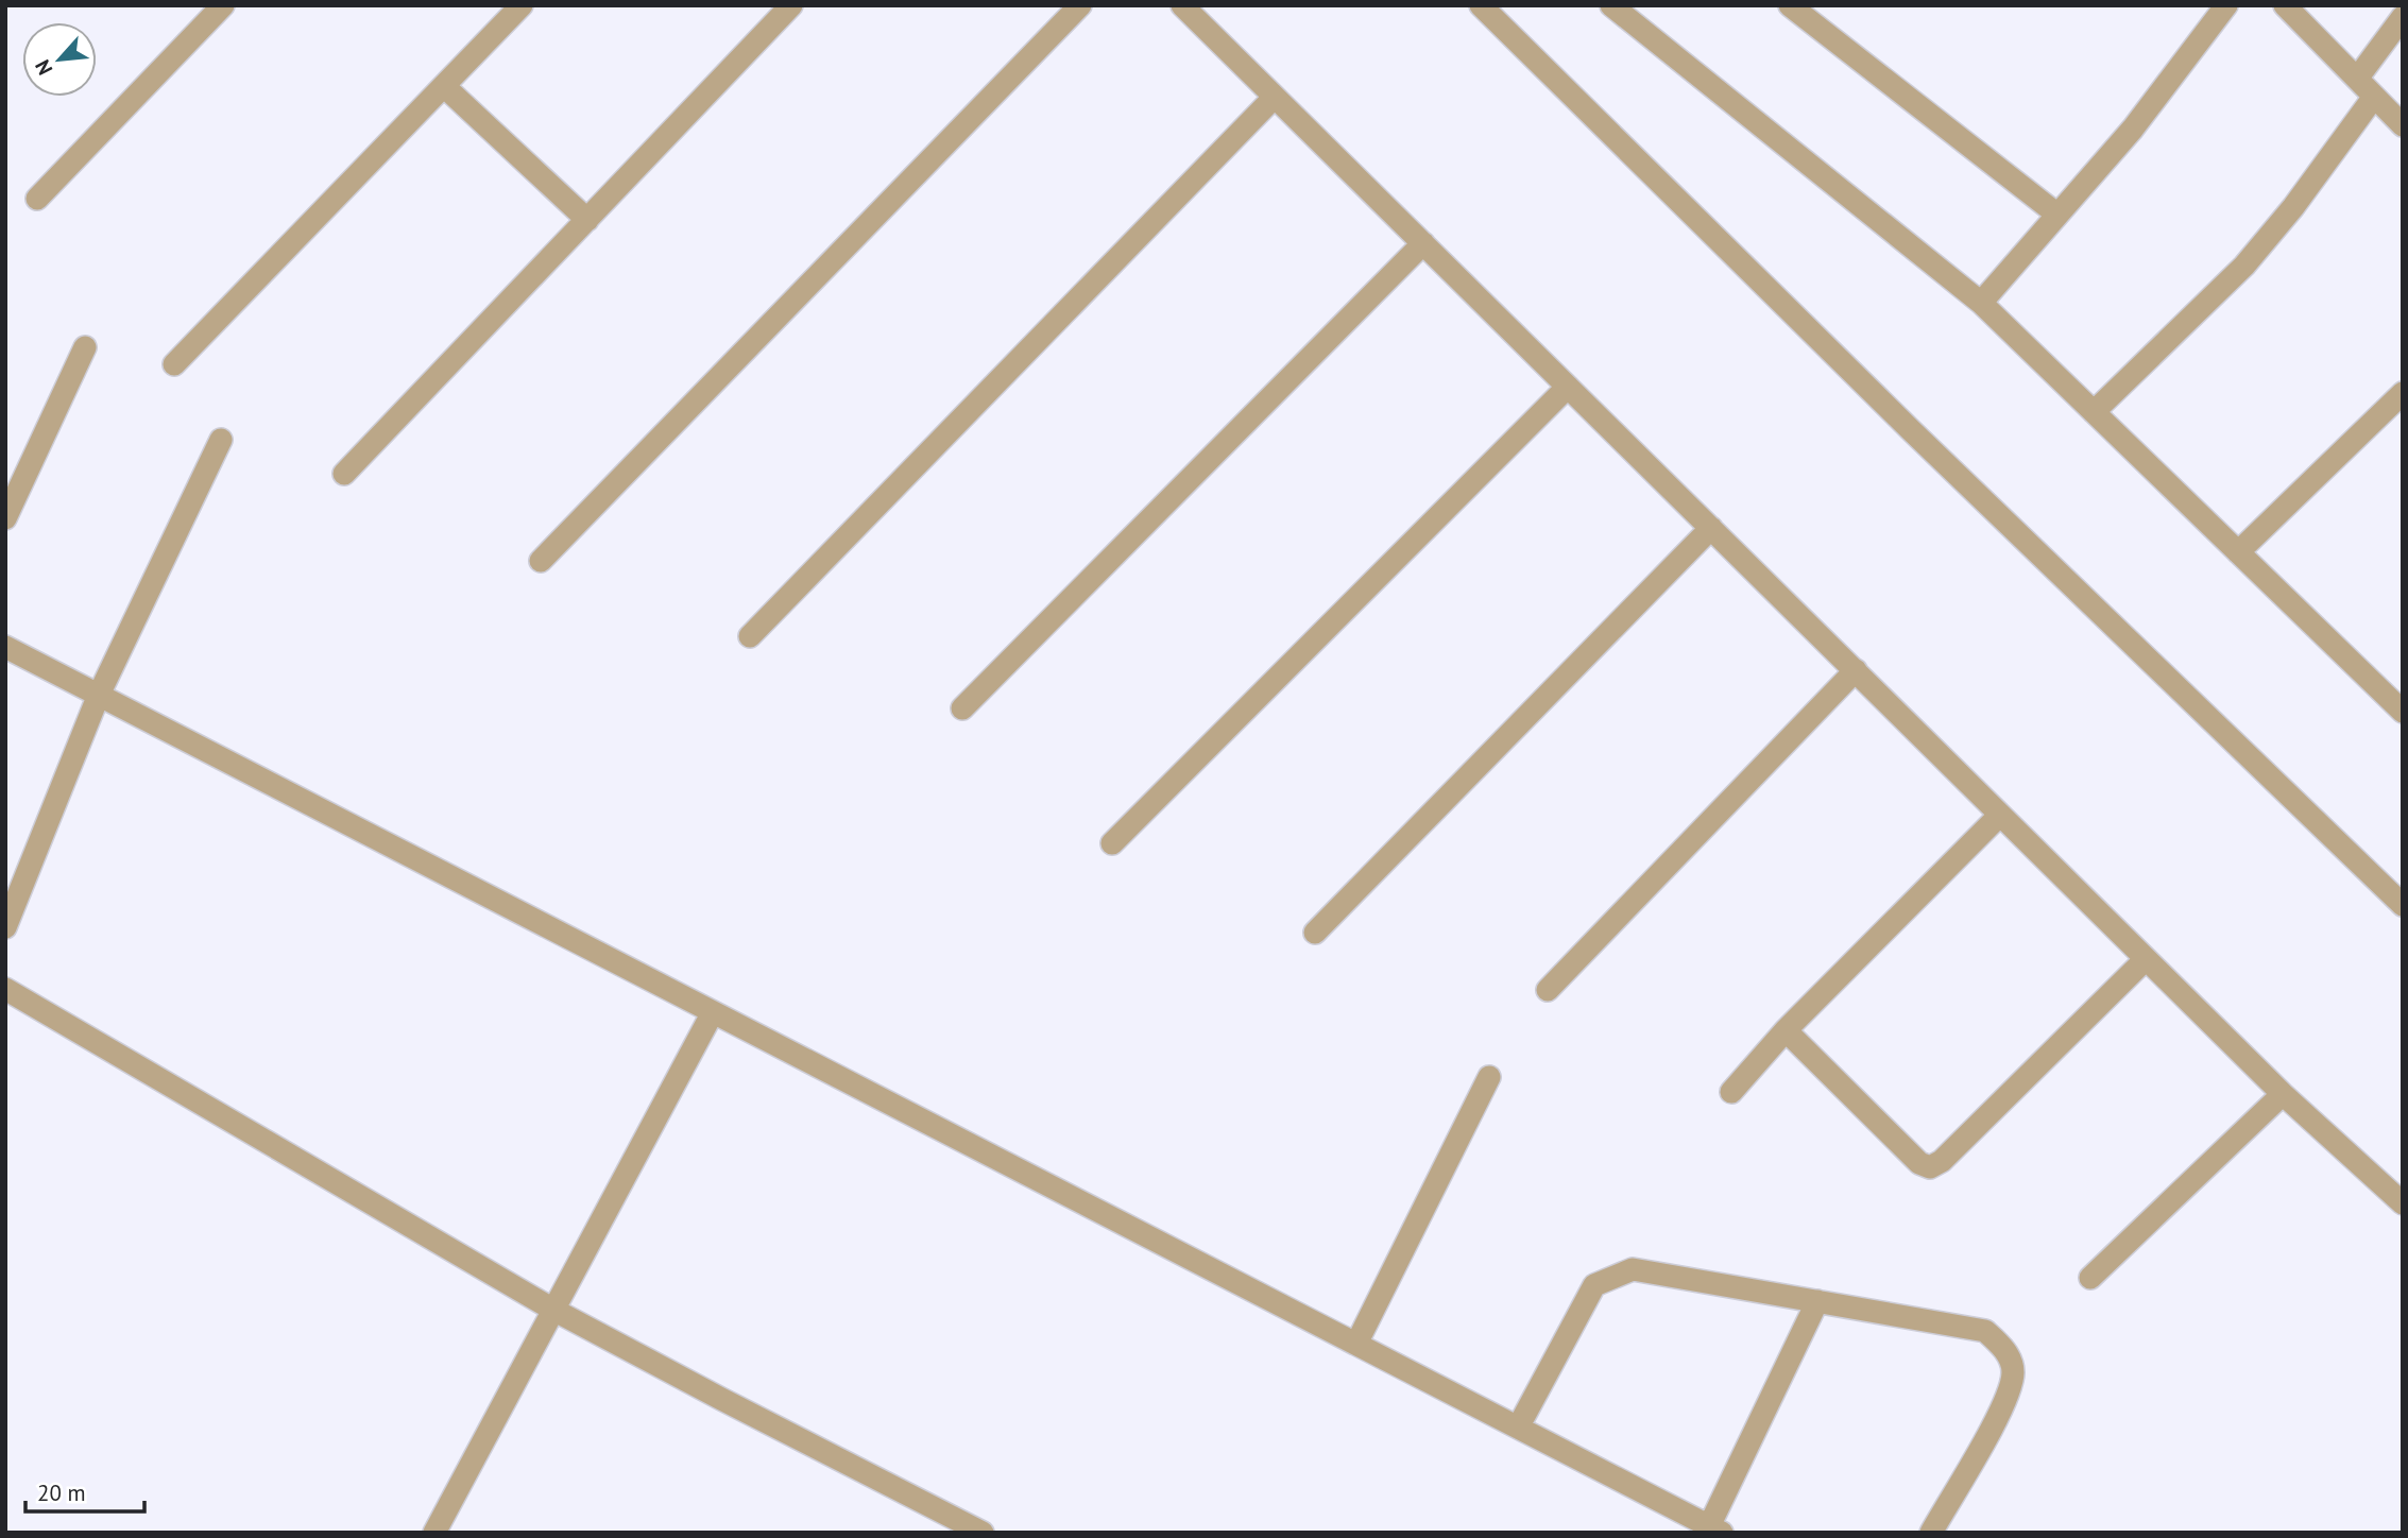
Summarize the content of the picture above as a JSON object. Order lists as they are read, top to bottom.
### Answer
{
  "scale_bar": "20 m",
  "north": "bottom left"
}
